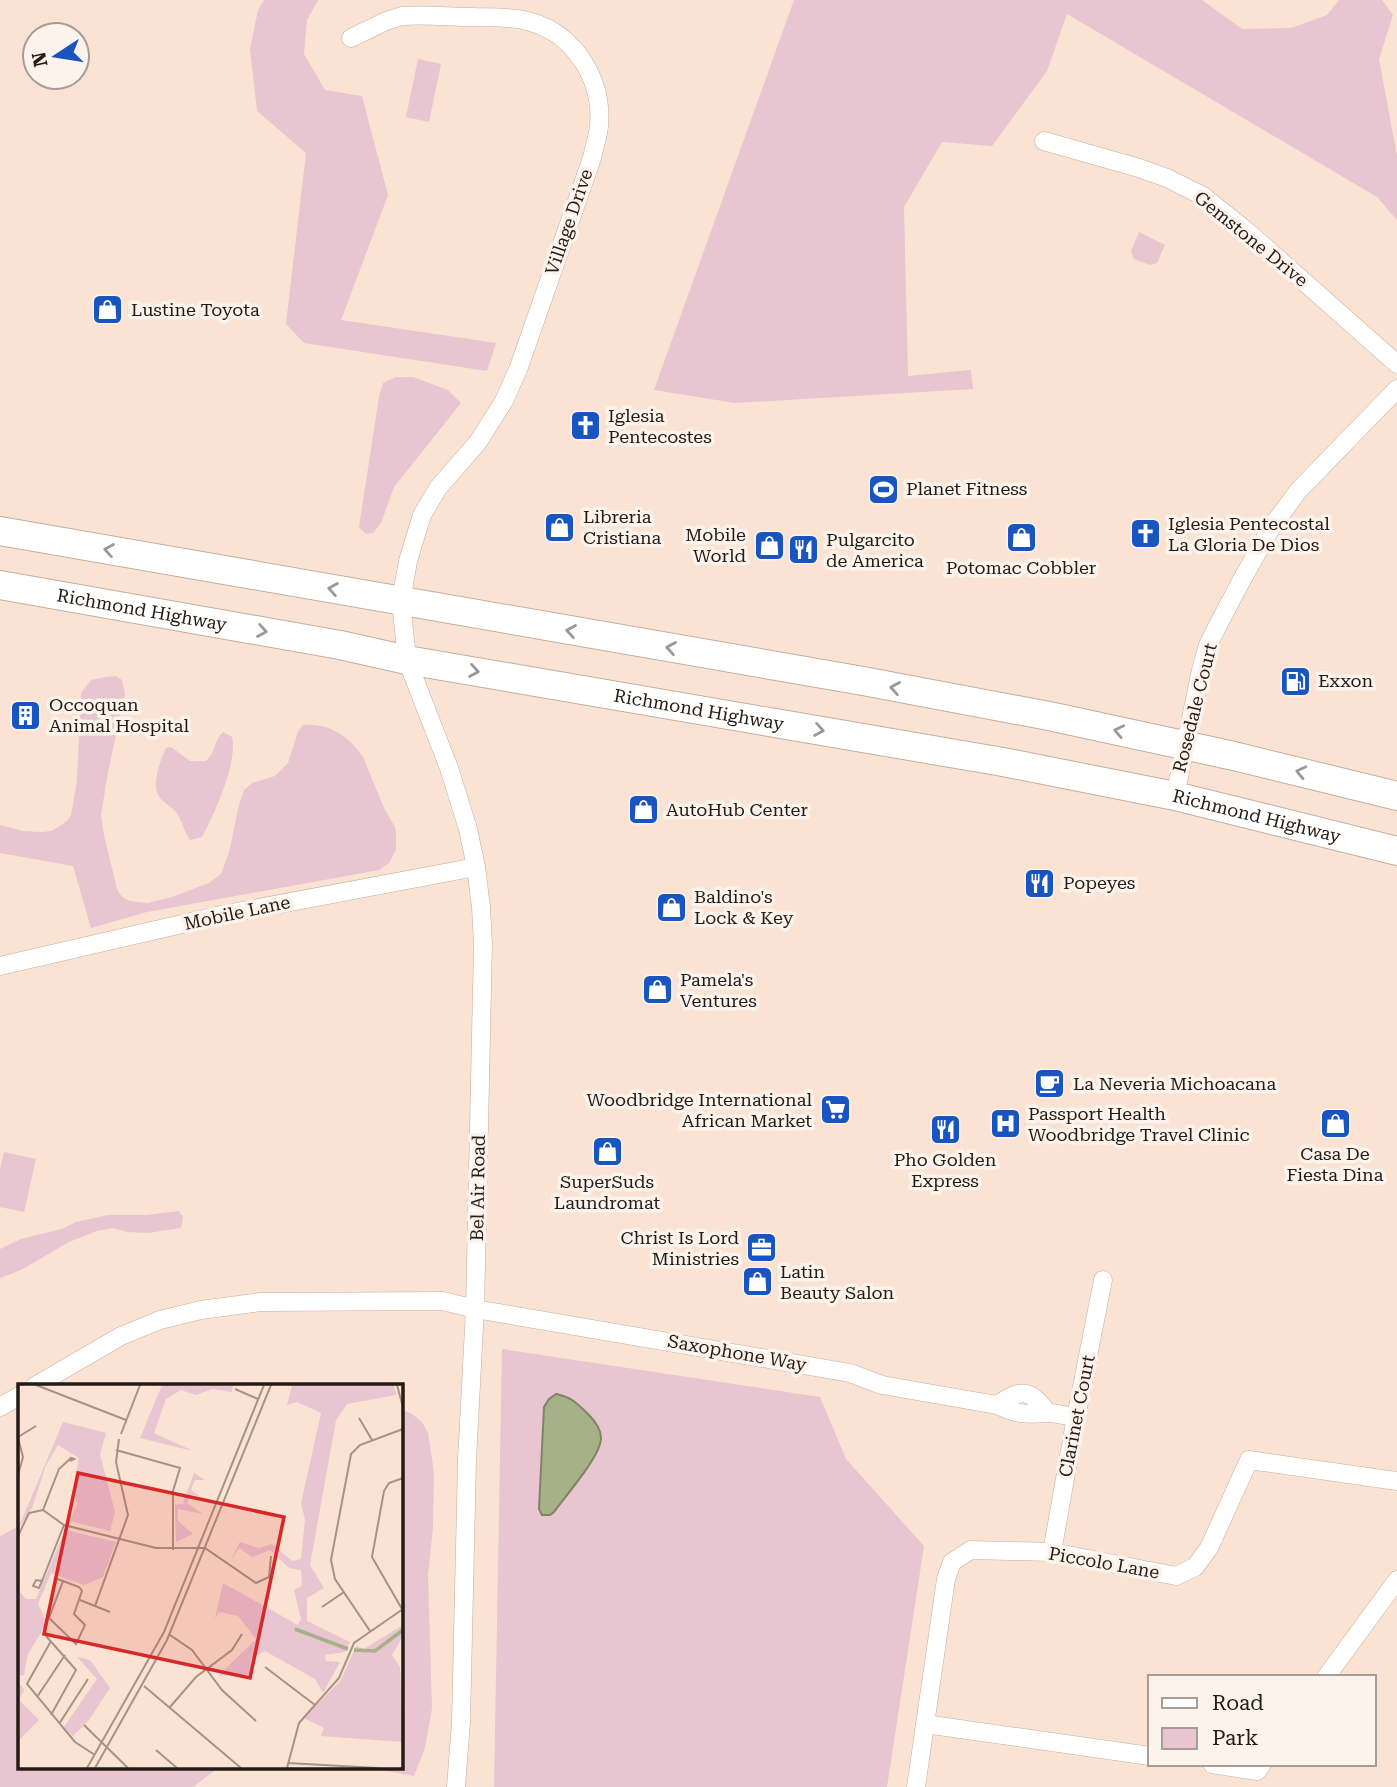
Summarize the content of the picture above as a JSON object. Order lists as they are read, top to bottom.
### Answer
{
  "streets": {
    "main road": ["Richmond Highway"],
    "street": [
      "Village Drive",
      "Gemstone Drive",
      "Rosedale Court",
      "Mobile Lane",
      "Bel Air Road",
      "Saxophone Way",
      "Clarinet Court",
      "Piccolo Lane"
    ]
  },
  "crossings": [
    ["Village Drive", "Bel Air Road"],
    ["Richmond Highway", "Rosedale Court"],
    ["Richmond Highway", "Bel Air Road"],
    ["Mobile Lane", "Bel Air Road"],
    ["Bel Air Road", "Saxophone Way"],
    ["Saxophone Way", "Clarinet Court"],
    ["Clarinet Court", "Piccolo Lane"]
  ],
  "places": {
    "shop": [
      "Lustine Toyota",
      "Libreria Cristiana",
      "Potomac Cobbler",
      "Mobile World",
      "AutoHub Center",
      "Baldino's Lock & Key",
      "Pamela's Ventures",
      "Casa De Fiesta Dina",
      "SuperSuds Laundromat",
      "Latin Beauty Salon"
    ],
    "church": ["Iglesia Pentecostes", "Iglesia Pentecostal La Gloria De Dios"],
    "sports": ["Planet Fitness"],
    "restaurant": ["Pulgarcito de America", "Popeyes", "Pho Golden Express"],
    "fuel station": ["Exxon"],
    "building": ["Occoquan Animal Hospital"],
    "cafe": ["La Neveria Michoacana"],
    "supermarket": ["Woodbridge International African Market"],
    "hospital": ["Passport Health Woodbridge Travel Clinic"],
    "office": ["Christ Is Lord Ministries"]
  },
  "legend": ["Road", "Park"],
  "north": "left"
}
